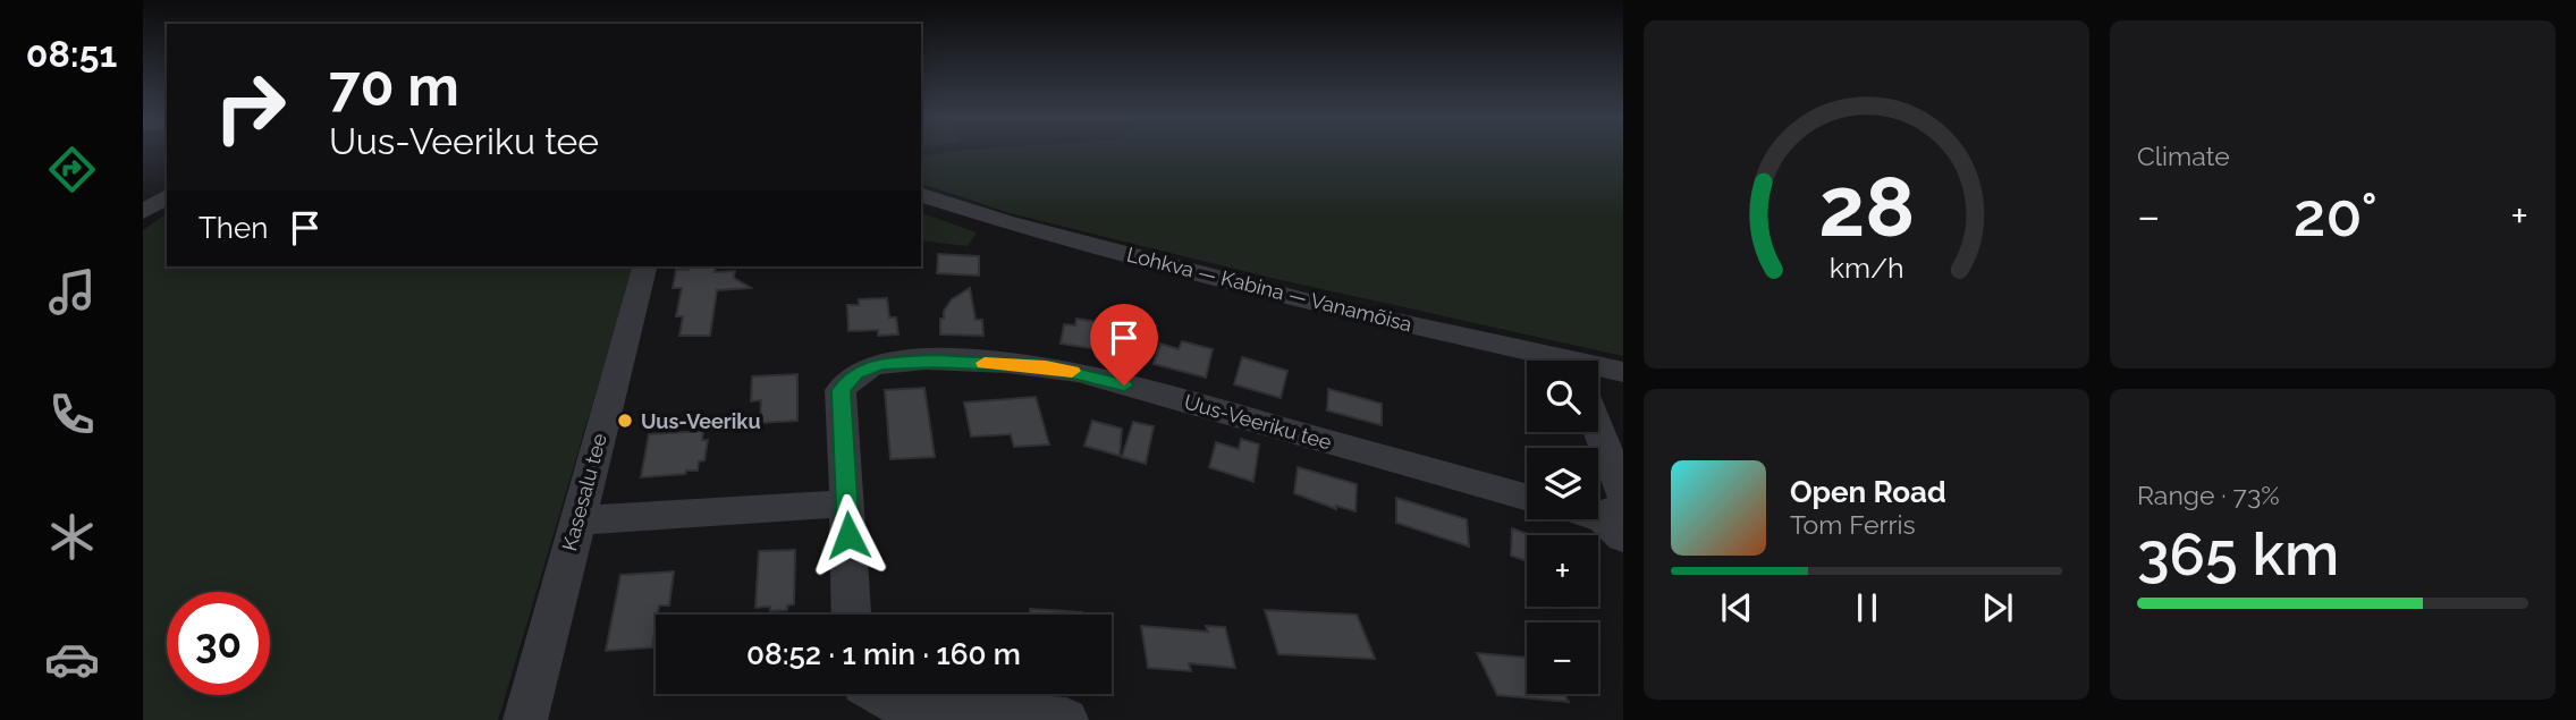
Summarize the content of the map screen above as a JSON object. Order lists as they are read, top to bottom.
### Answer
{
  "streets": {
    "street": ["Lohkva — Kabina — Vanamõisa", "Uus-Veeriku tee", "Kasesalu tee"]
  },
  "places": ["Uus-Veeriku"],
  "page": {
    "tabs": "08:51",
    "tile": [
      "Climate",
      ["Range · 73%", "365 km"]
    ],
    "turn": ["70 m", "Uus-Veeriku tee"],
    "heat": ["−", "20°", "+"],
    "then": "Then",
    "map_buttons": ["+", "−"],
    "song": ["Open Road", "Tom Ferris"],
    "limit": "30",
    "trip": "08:52 · 1 min · 160 m",
    "gauge": ["28", "km/h"]
  }
}
